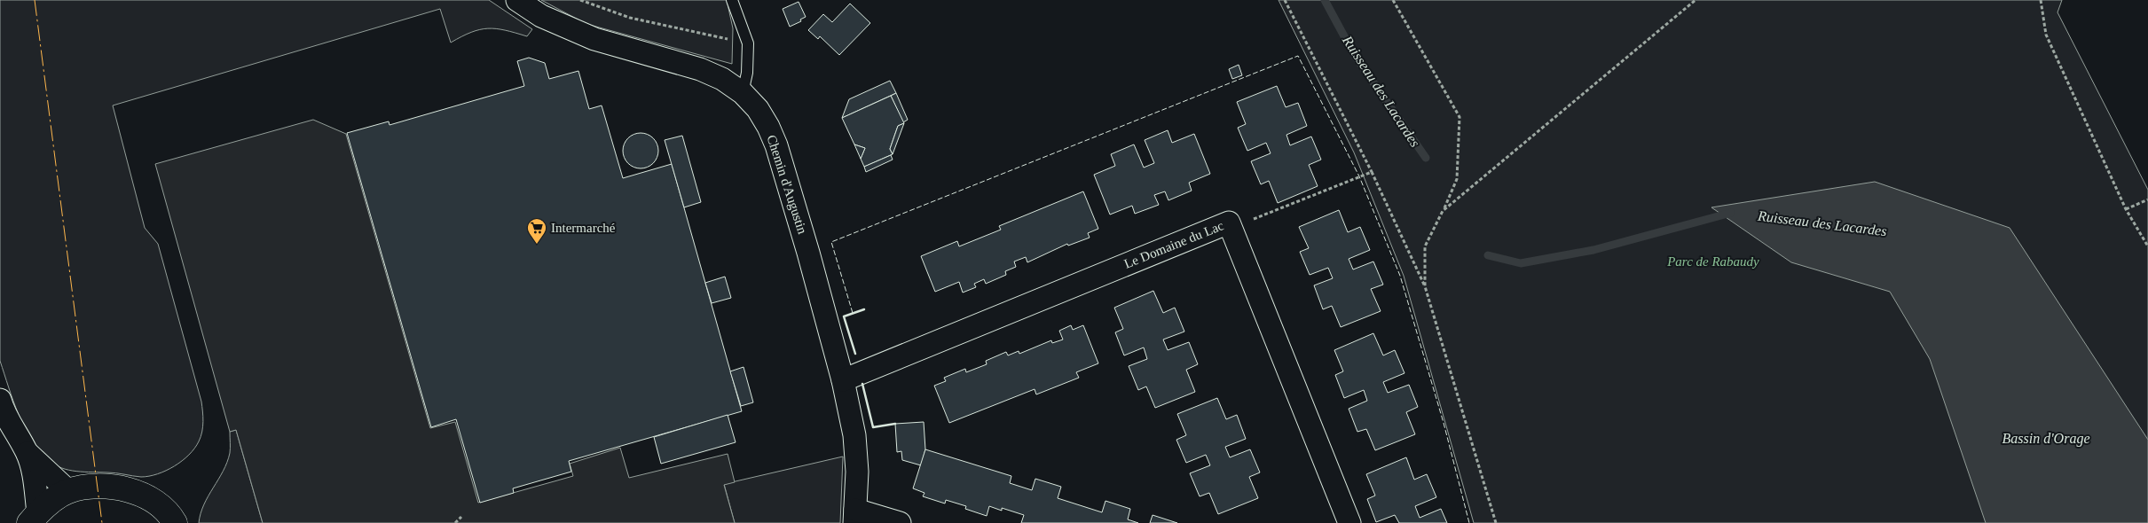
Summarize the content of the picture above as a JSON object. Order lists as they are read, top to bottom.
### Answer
{
  "streets": {
    "street": ["Chemin d'Augustin", "Le Domaine du Lac"]
  },
  "crossings": [
    ["Chemin d'Augustin", "Le Domaine du Lac"]
  ],
  "water": ["Ruisseau des Lacardes", "Bassin d'Orage"],
  "parks": ["Parc de Rabaudy"],
  "places": {
    "supermarket": ["Intermarché"]
  }
}
